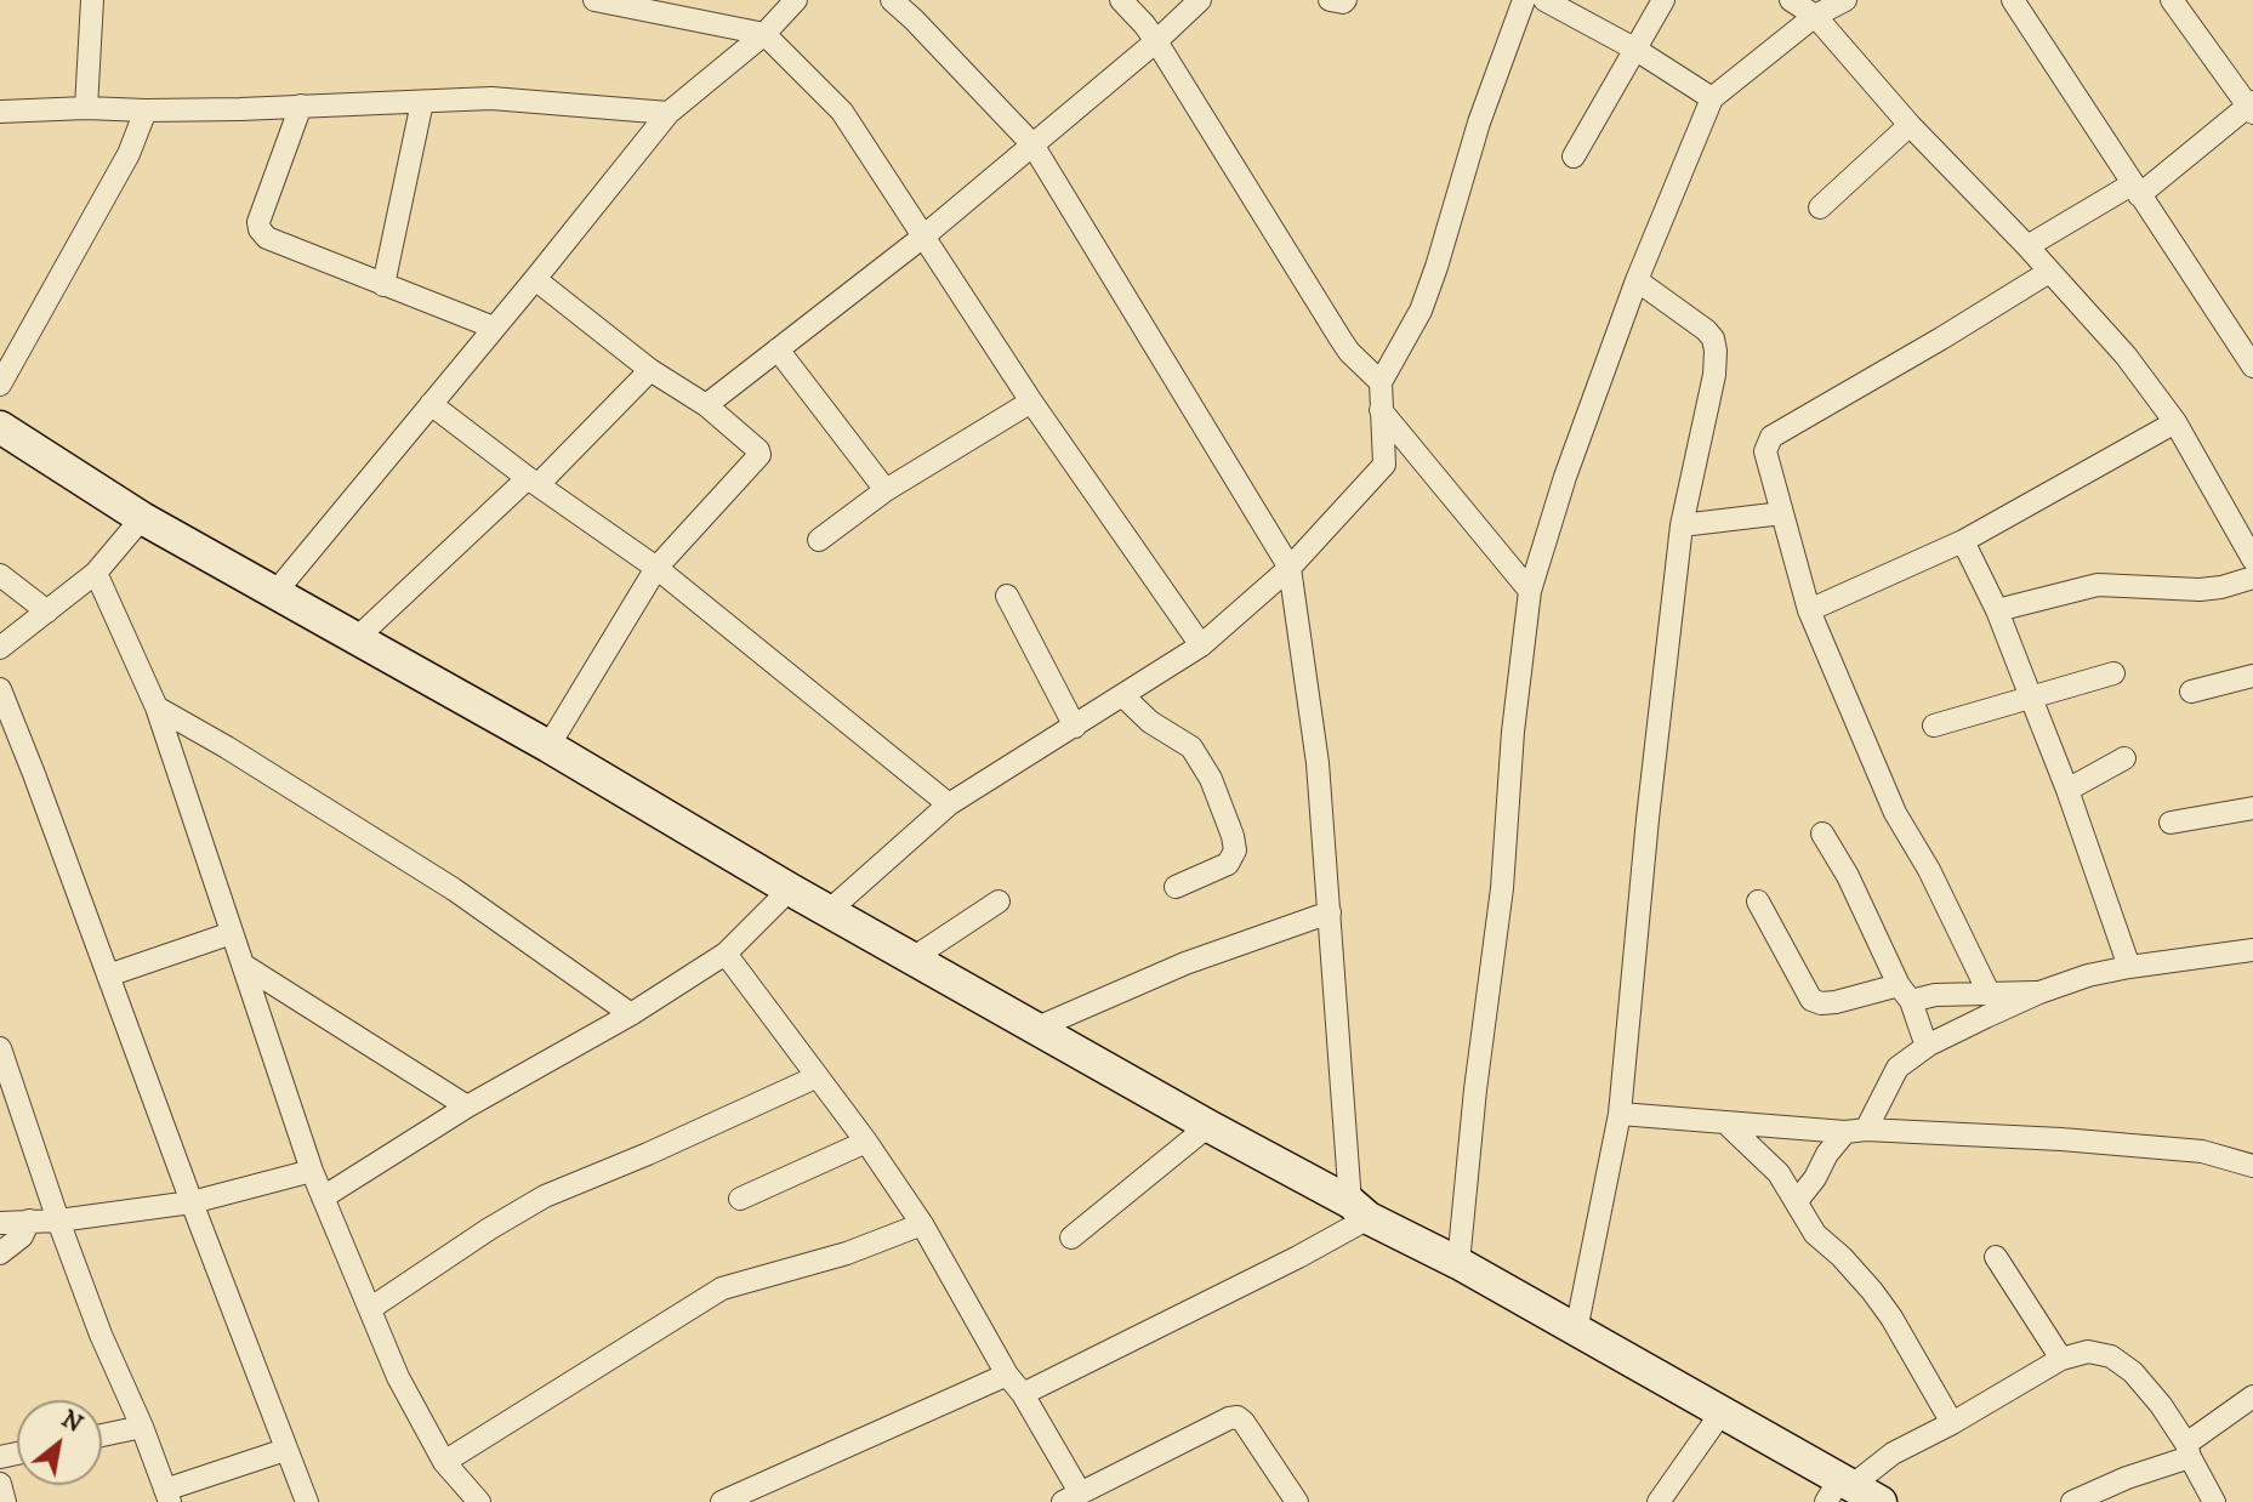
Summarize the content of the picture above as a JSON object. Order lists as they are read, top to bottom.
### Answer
{
  "north": "top right"
}
